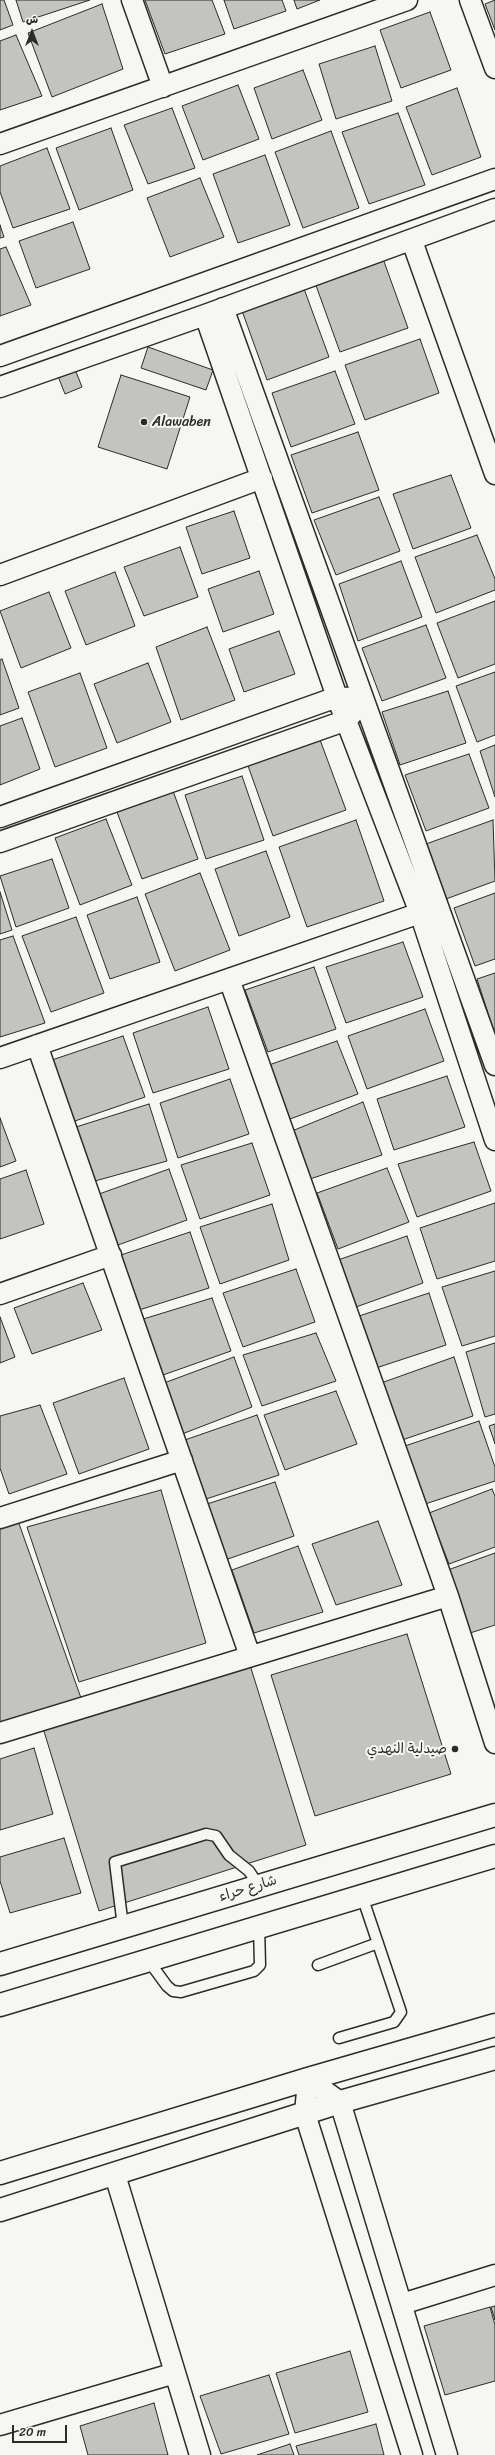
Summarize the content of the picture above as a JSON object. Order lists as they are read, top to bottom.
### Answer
{
  "streets": {
    "main road": ["شارع حراء"]
  },
  "places": ["Alawaben", "صيدلية النهدي"],
  "scale_bar": "20 m",
  "north": "top"
}
